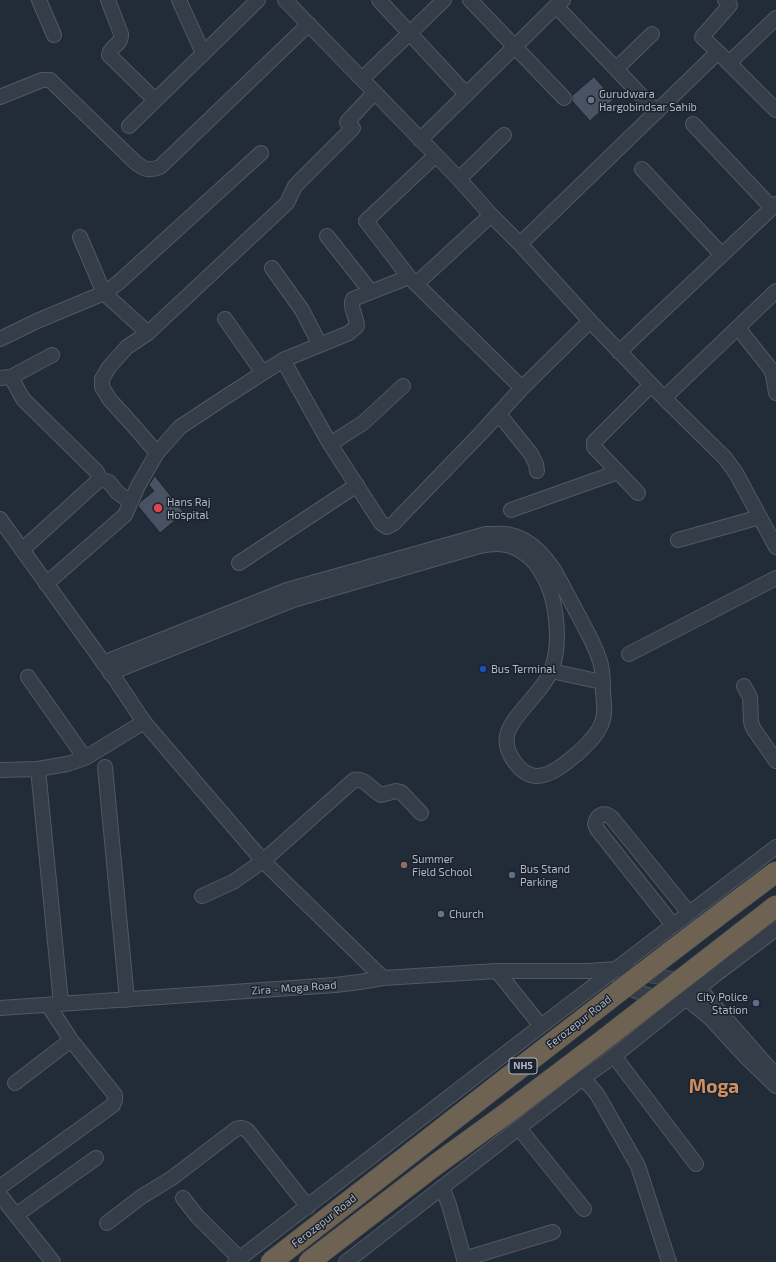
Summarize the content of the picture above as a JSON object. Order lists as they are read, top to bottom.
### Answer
{
  "streets": {
    "highway": ["Ferozepur Road", "NH5"],
    "street": ["Zira - Moga Road"]
  },
  "districts": ["Moga"],
  "places": [
    "Gurudwara Hargobindsar Sahib",
    "Hans Raj Hospital",
    "Bus Terminal",
    "Summer Field School",
    "Bus Stand Parking",
    "Church",
    "City Police Station"
  ]
}
